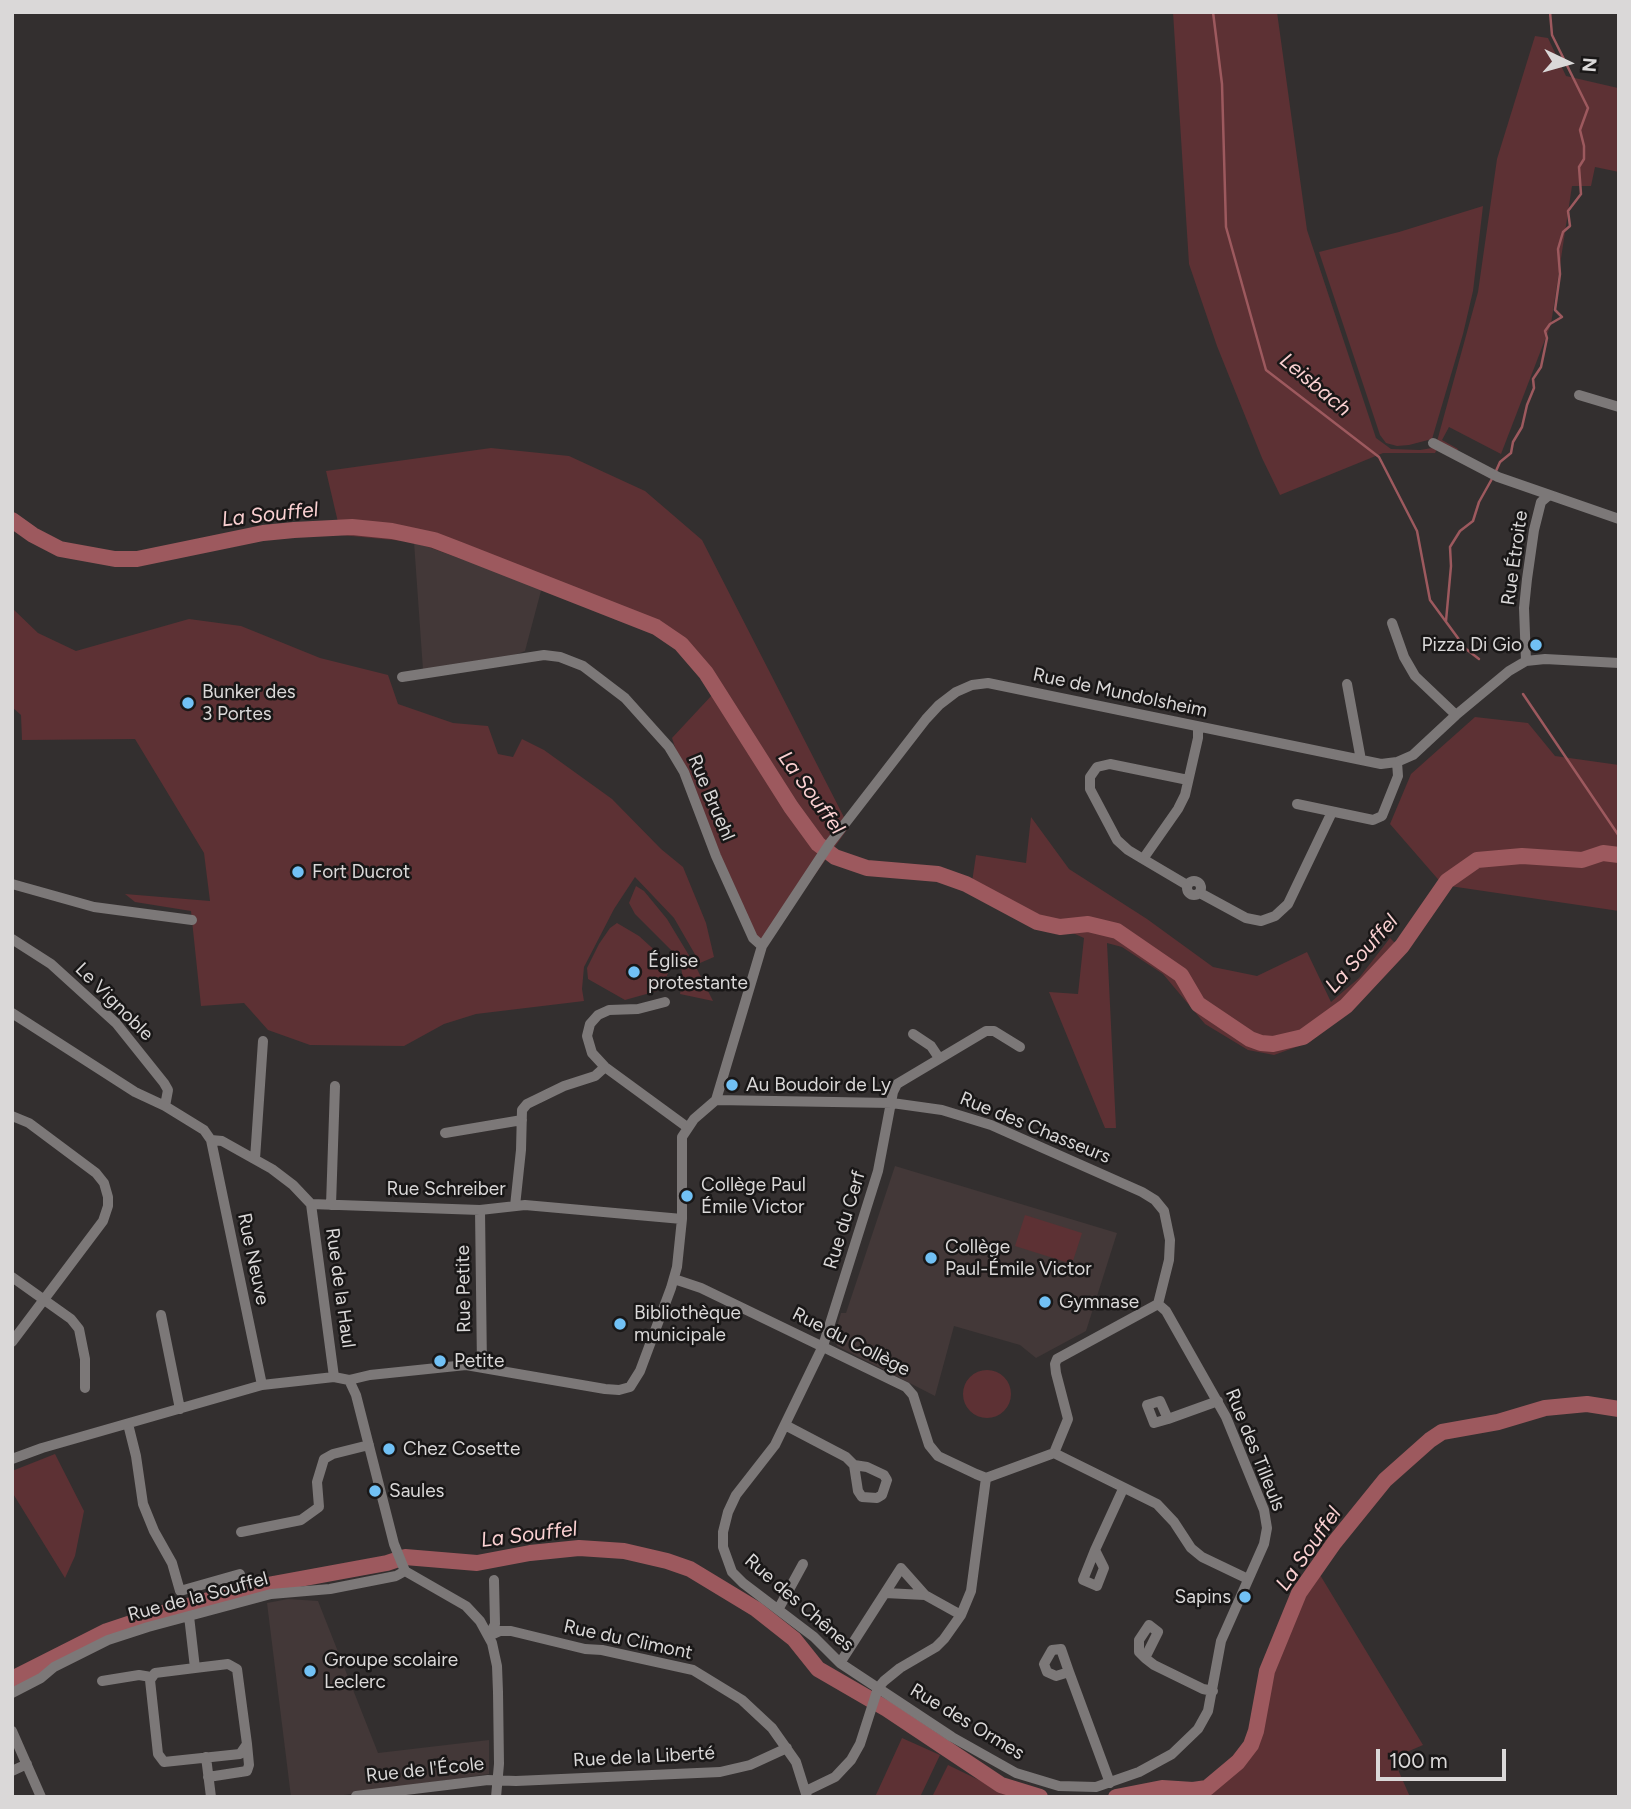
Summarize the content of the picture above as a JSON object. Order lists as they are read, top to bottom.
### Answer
{
  "streets": {
    "street": [
      "Rue Étroite",
      "Rue de Mundolsheim",
      "Rue Bruehl",
      "Le Vignoble",
      "Rue des Chasseurs",
      "Rue Schreiber",
      "Rue du Cerf",
      "Rue Neuve",
      "Rue de la Haul",
      "Rue Petite",
      "Rue du Collège",
      "Rue des Tilleuls",
      "Rue de la Souffel",
      "Rue des Chênes",
      "Rue du Climont",
      "Rue des Ormes",
      "Rue de la Liberté",
      "Rue de l'École"
    ]
  },
  "crossings": [
    ["Rue de Mundolsheim", "Rue Bruehl"],
    ["Rue de Mundolsheim", "Rue des Chasseurs"],
    ["Rue des Chasseurs", "Rue du Cerf"],
    ["Rue des Chasseurs", "Rue des Tilleuls"],
    ["Rue Schreiber", "Rue de la Haul"],
    ["Rue Schreiber", "Rue Petite"],
    ["Rue du Cerf", "Rue du Collège"],
    ["Rue du Cerf", "Rue des Chênes"],
    ["Rue du Collège", "Rue des Chênes"],
    ["Rue des Tilleuls", "Rue des Ormes"],
    ["Rue des Chênes", "Rue du Climont"],
    ["Rue des Chênes", "Rue des Ormes"],
    ["Rue du Climont", "Rue des Ormes"],
    ["Rue du Climont", "Rue de la Liberté"],
    ["Rue de la Liberté", "Rue de l'École"]
  ],
  "water": ["Leisbach", "La Souffel"],
  "places": [
    "Pizza Di Gio",
    "Bunker des 3 Portes",
    "Fort Ducrot",
    "Église protestante",
    "Au Boudoir de Ly",
    "Collège Paul Émile Victor",
    "Collège Paul-Émile Victor",
    "Gymnase",
    "Bibliothèque municipale",
    "Petite",
    "Chez Cosette",
    "Saules",
    "Sapins",
    "Groupe scolaire Leclerc"
  ],
  "scale_bar": "100 m",
  "north": "right"
}
